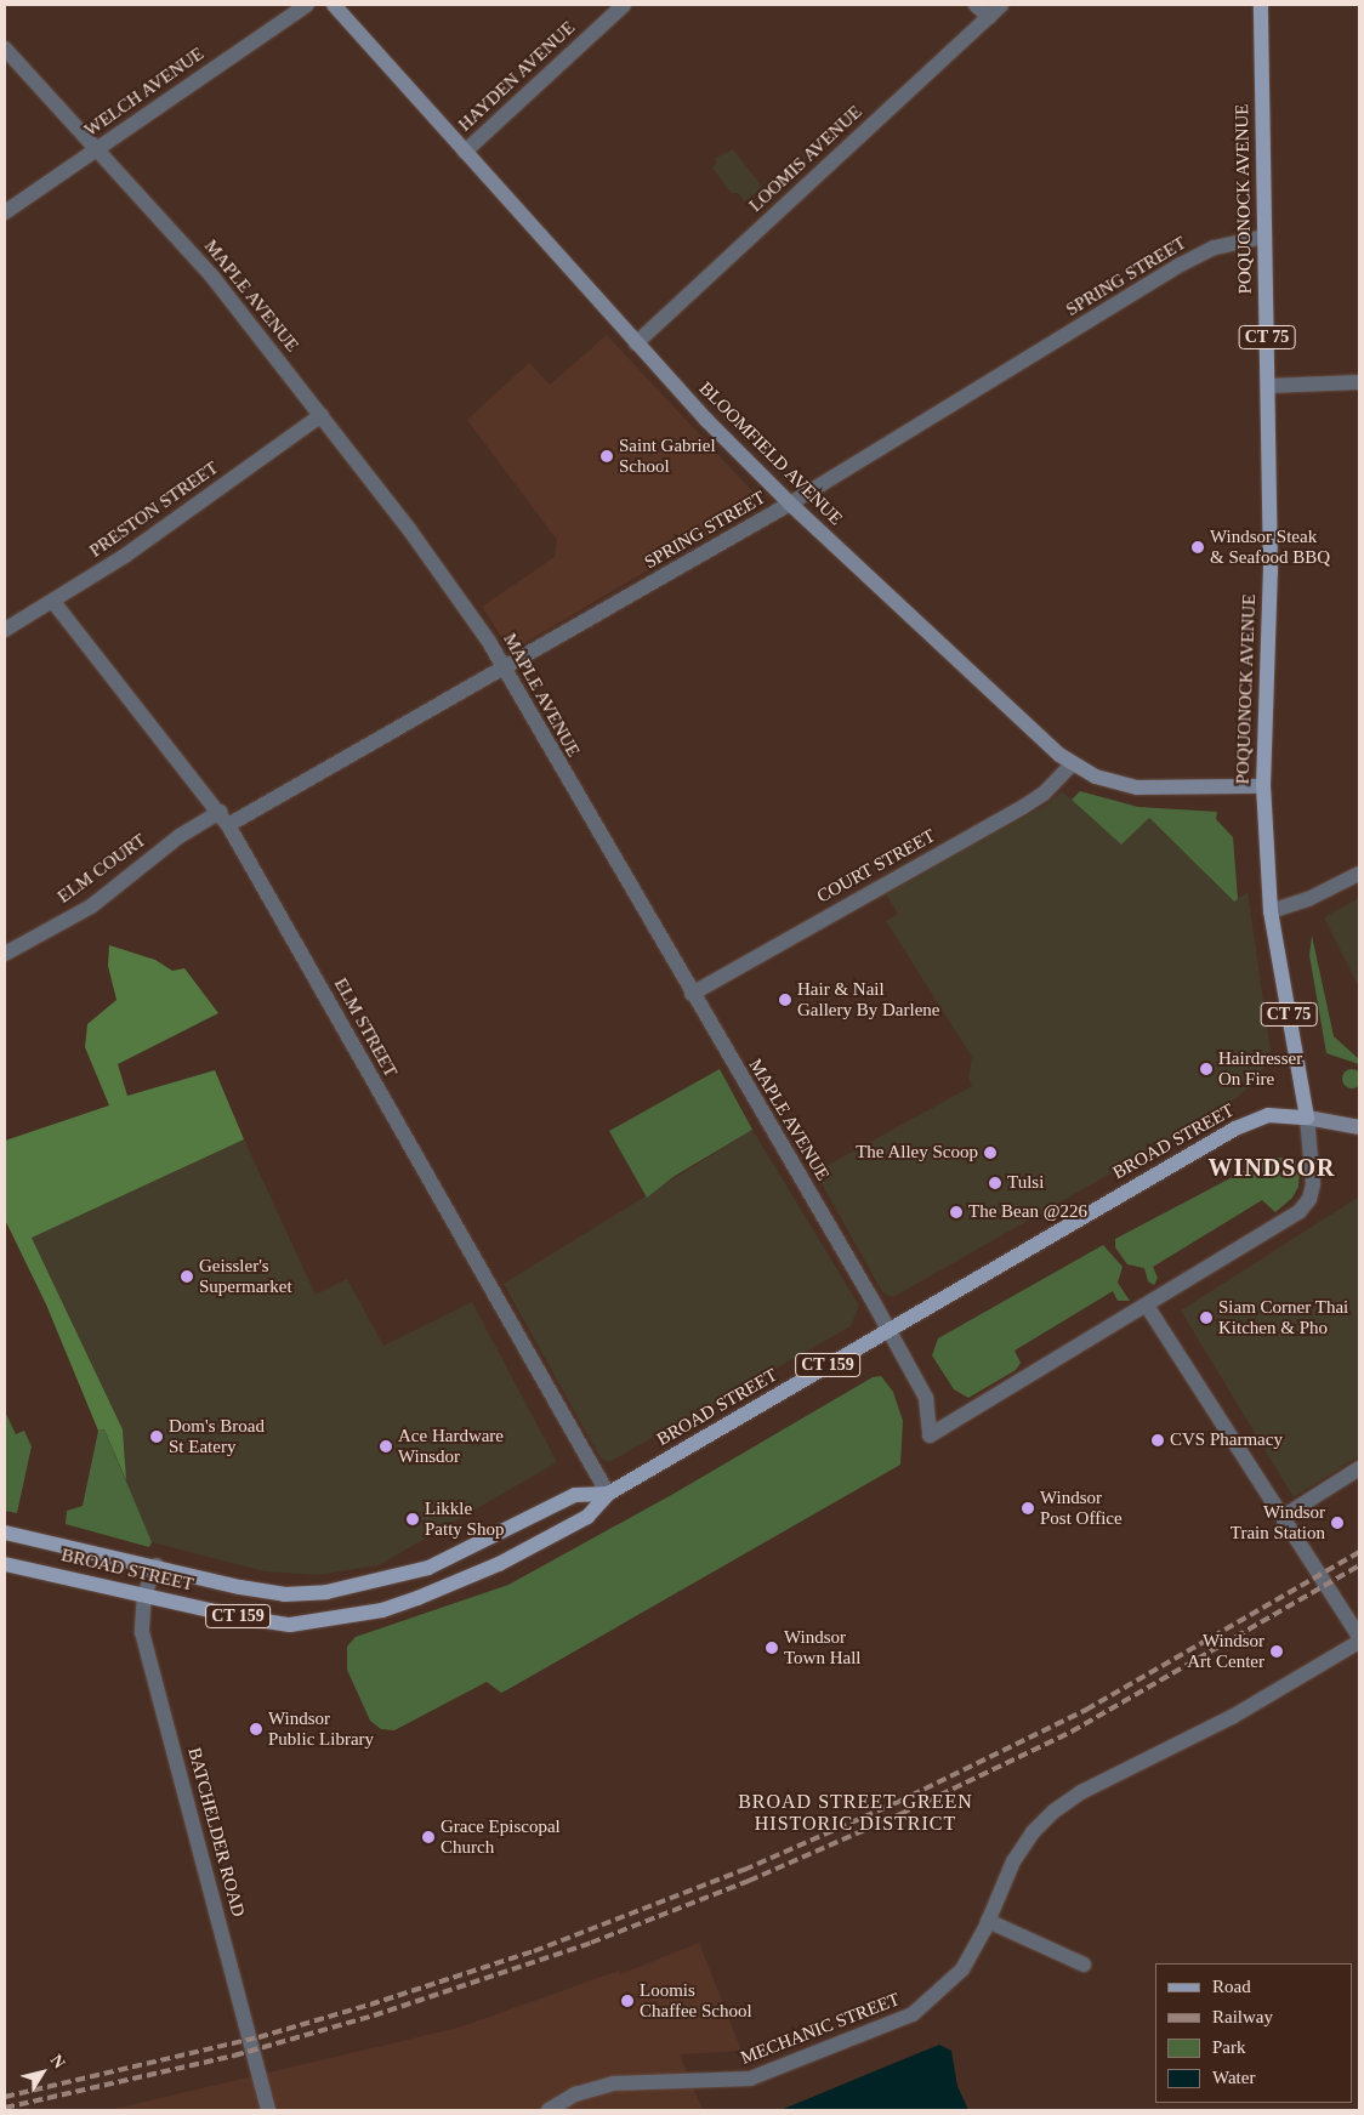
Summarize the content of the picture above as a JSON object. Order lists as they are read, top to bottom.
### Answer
{
  "streets": {
    "main road": [
      "POQUONOCK AVENUE",
      "CT 75",
      "BLOOMFIELD AVENUE",
      "BROAD STREET",
      "CT 159"
    ],
    "street": [
      "HAYDEN AVENUE",
      "WELCH AVENUE",
      "LOOMIS AVENUE",
      "SPRING STREET",
      "MAPLE AVENUE",
      "PRESTON STREET",
      "COURT STREET",
      "ELM COURT",
      "ELM STREET",
      "BATCHELDER ROAD",
      "MECHANIC STREET"
    ]
  },
  "crossings": [
    ["HAYDEN AVENUE", "BLOOMFIELD AVENUE"],
    ["WELCH AVENUE", "MAPLE AVENUE"],
    ["LOOMIS AVENUE", "BLOOMFIELD AVENUE"],
    ["POQUONOCK AVENUE", "SPRING STREET"],
    ["POQUONOCK AVENUE", "BLOOMFIELD AVENUE"],
    ["POQUONOCK AVENUE", "BROAD STREET"],
    ["POQUONOCK AVENUE", "CT 159"],
    ["SPRING STREET", "MAPLE AVENUE"],
    ["SPRING STREET", "BLOOMFIELD AVENUE"],
    ["SPRING STREET", "ELM COURT"],
    ["SPRING STREET", "ELM STREET"],
    ["MAPLE AVENUE", "PRESTON STREET"],
    ["MAPLE AVENUE", "COURT STREET"],
    ["MAPLE AVENUE", "BROAD STREET"],
    ["BLOOMFIELD AVENUE", "COURT STREET"],
    ["PRESTON STREET", "ELM STREET"],
    ["ELM COURT", "ELM STREET"],
    ["ELM STREET", "BROAD STREET"],
    ["BROAD STREET", "CT 159"],
    ["BROAD STREET", "BATCHELDER ROAD"]
  ],
  "districts": ["WINDSOR", "BROAD STREET GREEN HISTORIC DISTRICT"],
  "places": [
    "Saint Gabriel School",
    "Windsor Steak & Seafood BBQ",
    "Hair & Nail Gallery By Darlene",
    "Hairdresser On Fire",
    "The Alley Scoop",
    "Tulsi",
    "The Bean @226",
    "Geissler's Supermarket",
    "Siam Corner Thai Kitchen & Pho",
    "Dom's Broad St Eatery",
    "CVS Pharmacy",
    "Ace Hardware Winsdor",
    "Windsor Post Office",
    "Likkle Patty Shop",
    "Windsor Train Station",
    "Windsor Town Hall",
    "Windsor Art Center",
    "Windsor Public Library",
    "Grace Episcopal Church",
    "Loomis Chaffee School"
  ],
  "legend": [
    "Road",
    "Railway",
    "Park",
    "Water"
  ],
  "north": "top right"
}
